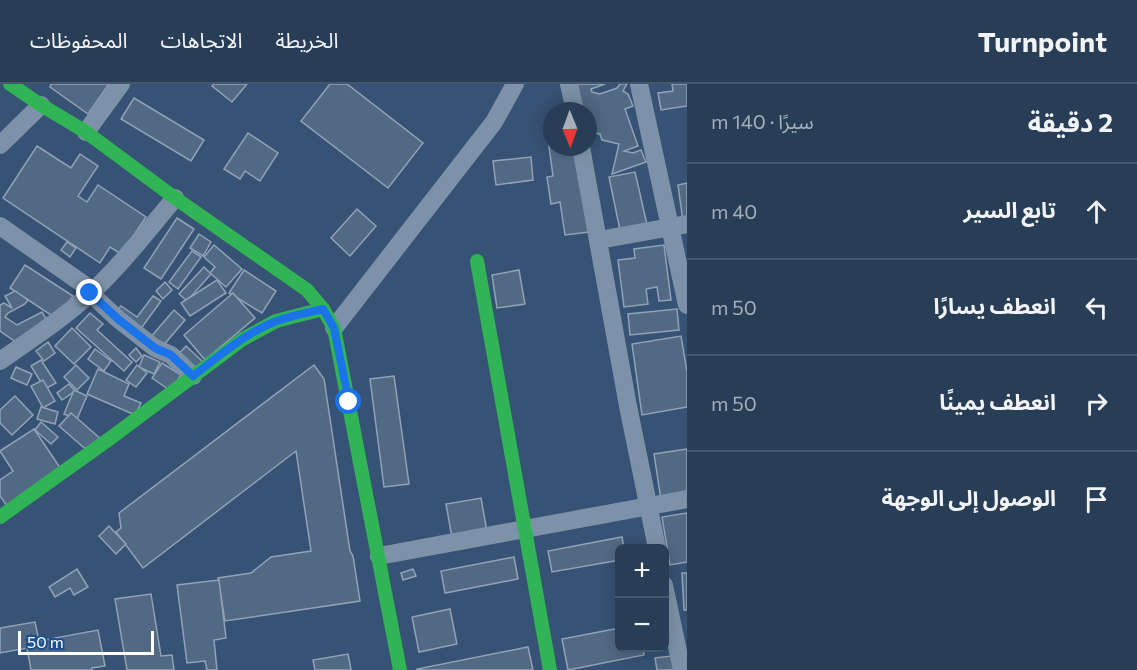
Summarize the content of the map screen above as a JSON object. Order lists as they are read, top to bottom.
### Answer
{
  "scale_bar": "50 m",
  "north": "bottom",
  "page": {
    "header": "Turnpoint",
    "nav": ["الخريطة", "الاتجاهات", "المحفوظات"],
    "heading": ["2 دقيقة", "سيرًا · 140 m"],
    "list": [
      ["تابع السير", "40 m"],
      ["انعطف يسارًا", "50 m"],
      ["انعطف يمينًا", "50 m"],
      "الوصول إلى الوجهة"
    ],
    "map_buttons": ["+", "−"],
    "scale": "50 m"
  }
}
